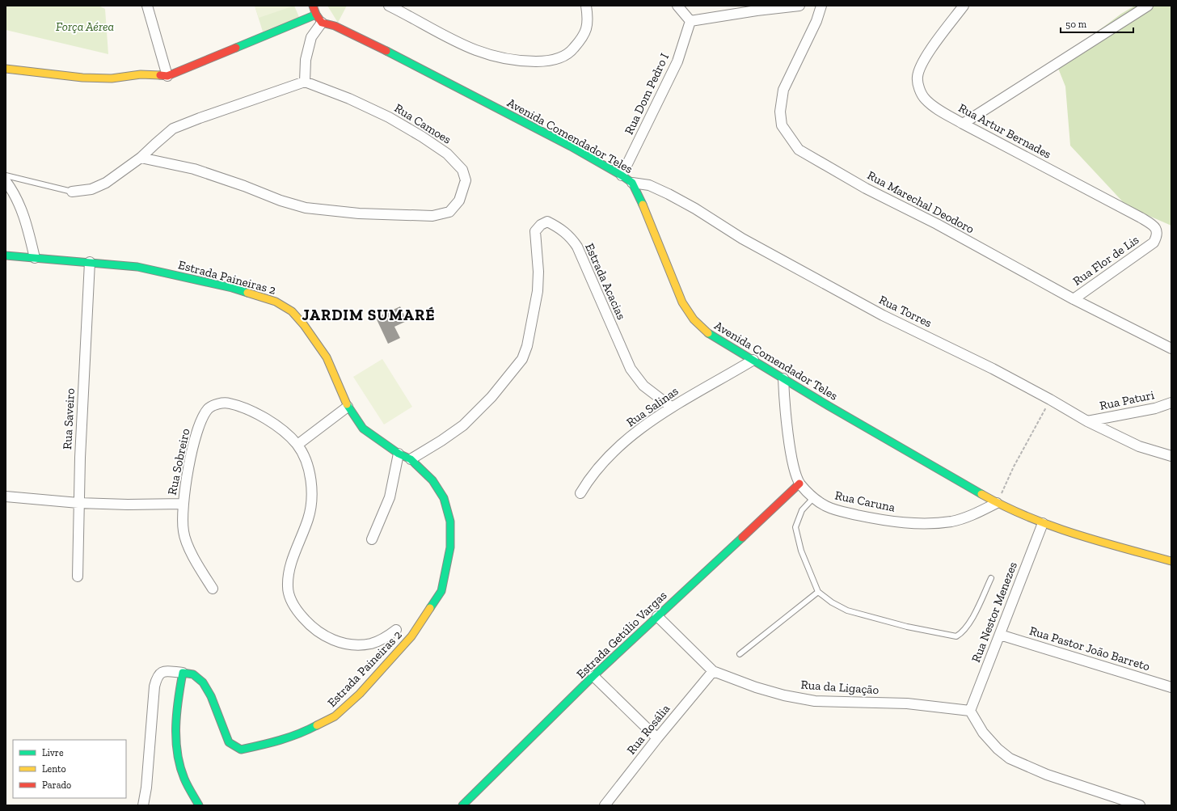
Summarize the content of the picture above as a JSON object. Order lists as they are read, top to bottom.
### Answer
{
  "streets": {
    "main road": ["Avenida Comendador Teles", "Estrada Paineiras 2", "Estrada Getúlio Vargas"],
    "street": [
      "Rua Dom Pedro I",
      "Rua Camoes",
      "Rua Artur Bernades",
      "Rua Marechal Deodoro",
      "Rua Flor de Lis",
      "Estrada Acacias",
      "Rua Torres",
      "Rua Paturi",
      "Rua Salinas",
      "Rua Saveiro",
      "Rua Sobreiro",
      "Rua Caruna",
      "Rua Nestor Menezes",
      "Rua Pastor João Barreto",
      "Rua da Ligação",
      "Rua Rosália"
    ]
  },
  "crossings": [
    ["Rua Dom Pedro I", "Avenida Comendador Teles"],
    ["Rua Artur Bernades", "Rua Flor de Lis"],
    ["Avenida Comendador Teles", "Rua Torres"],
    ["Avenida Comendador Teles", "Rua Salinas"],
    ["Avenida Comendador Teles", "Rua Caruna"],
    ["Avenida Comendador Teles", "Rua Nestor Menezes"],
    ["Rua Marechal Deodoro", "Rua Flor de Lis"],
    ["Estrada Paineiras 2", "Estrada Acacias"],
    ["Estrada Paineiras 2", "Rua Saveiro"],
    ["Estrada Acacias", "Rua Salinas"],
    ["Rua Torres", "Rua Paturi"],
    ["Rua Saveiro", "Rua Sobreiro"],
    ["Rua Caruna", "Estrada Getúlio Vargas"],
    ["Rua Nestor Menezes", "Rua Pastor João Barreto"],
    ["Rua Nestor Menezes", "Rua da Ligação"],
    ["Estrada Getúlio Vargas", "Rua da Ligação"],
    ["Rua da Ligação", "Rua Rosália"]
  ],
  "districts": ["JARDIM SUMARÉ"],
  "parks": ["Força Aérea"],
  "legend": ["Livre", "Lento", "Parado"],
  "scale_bar": "50 m"
}
